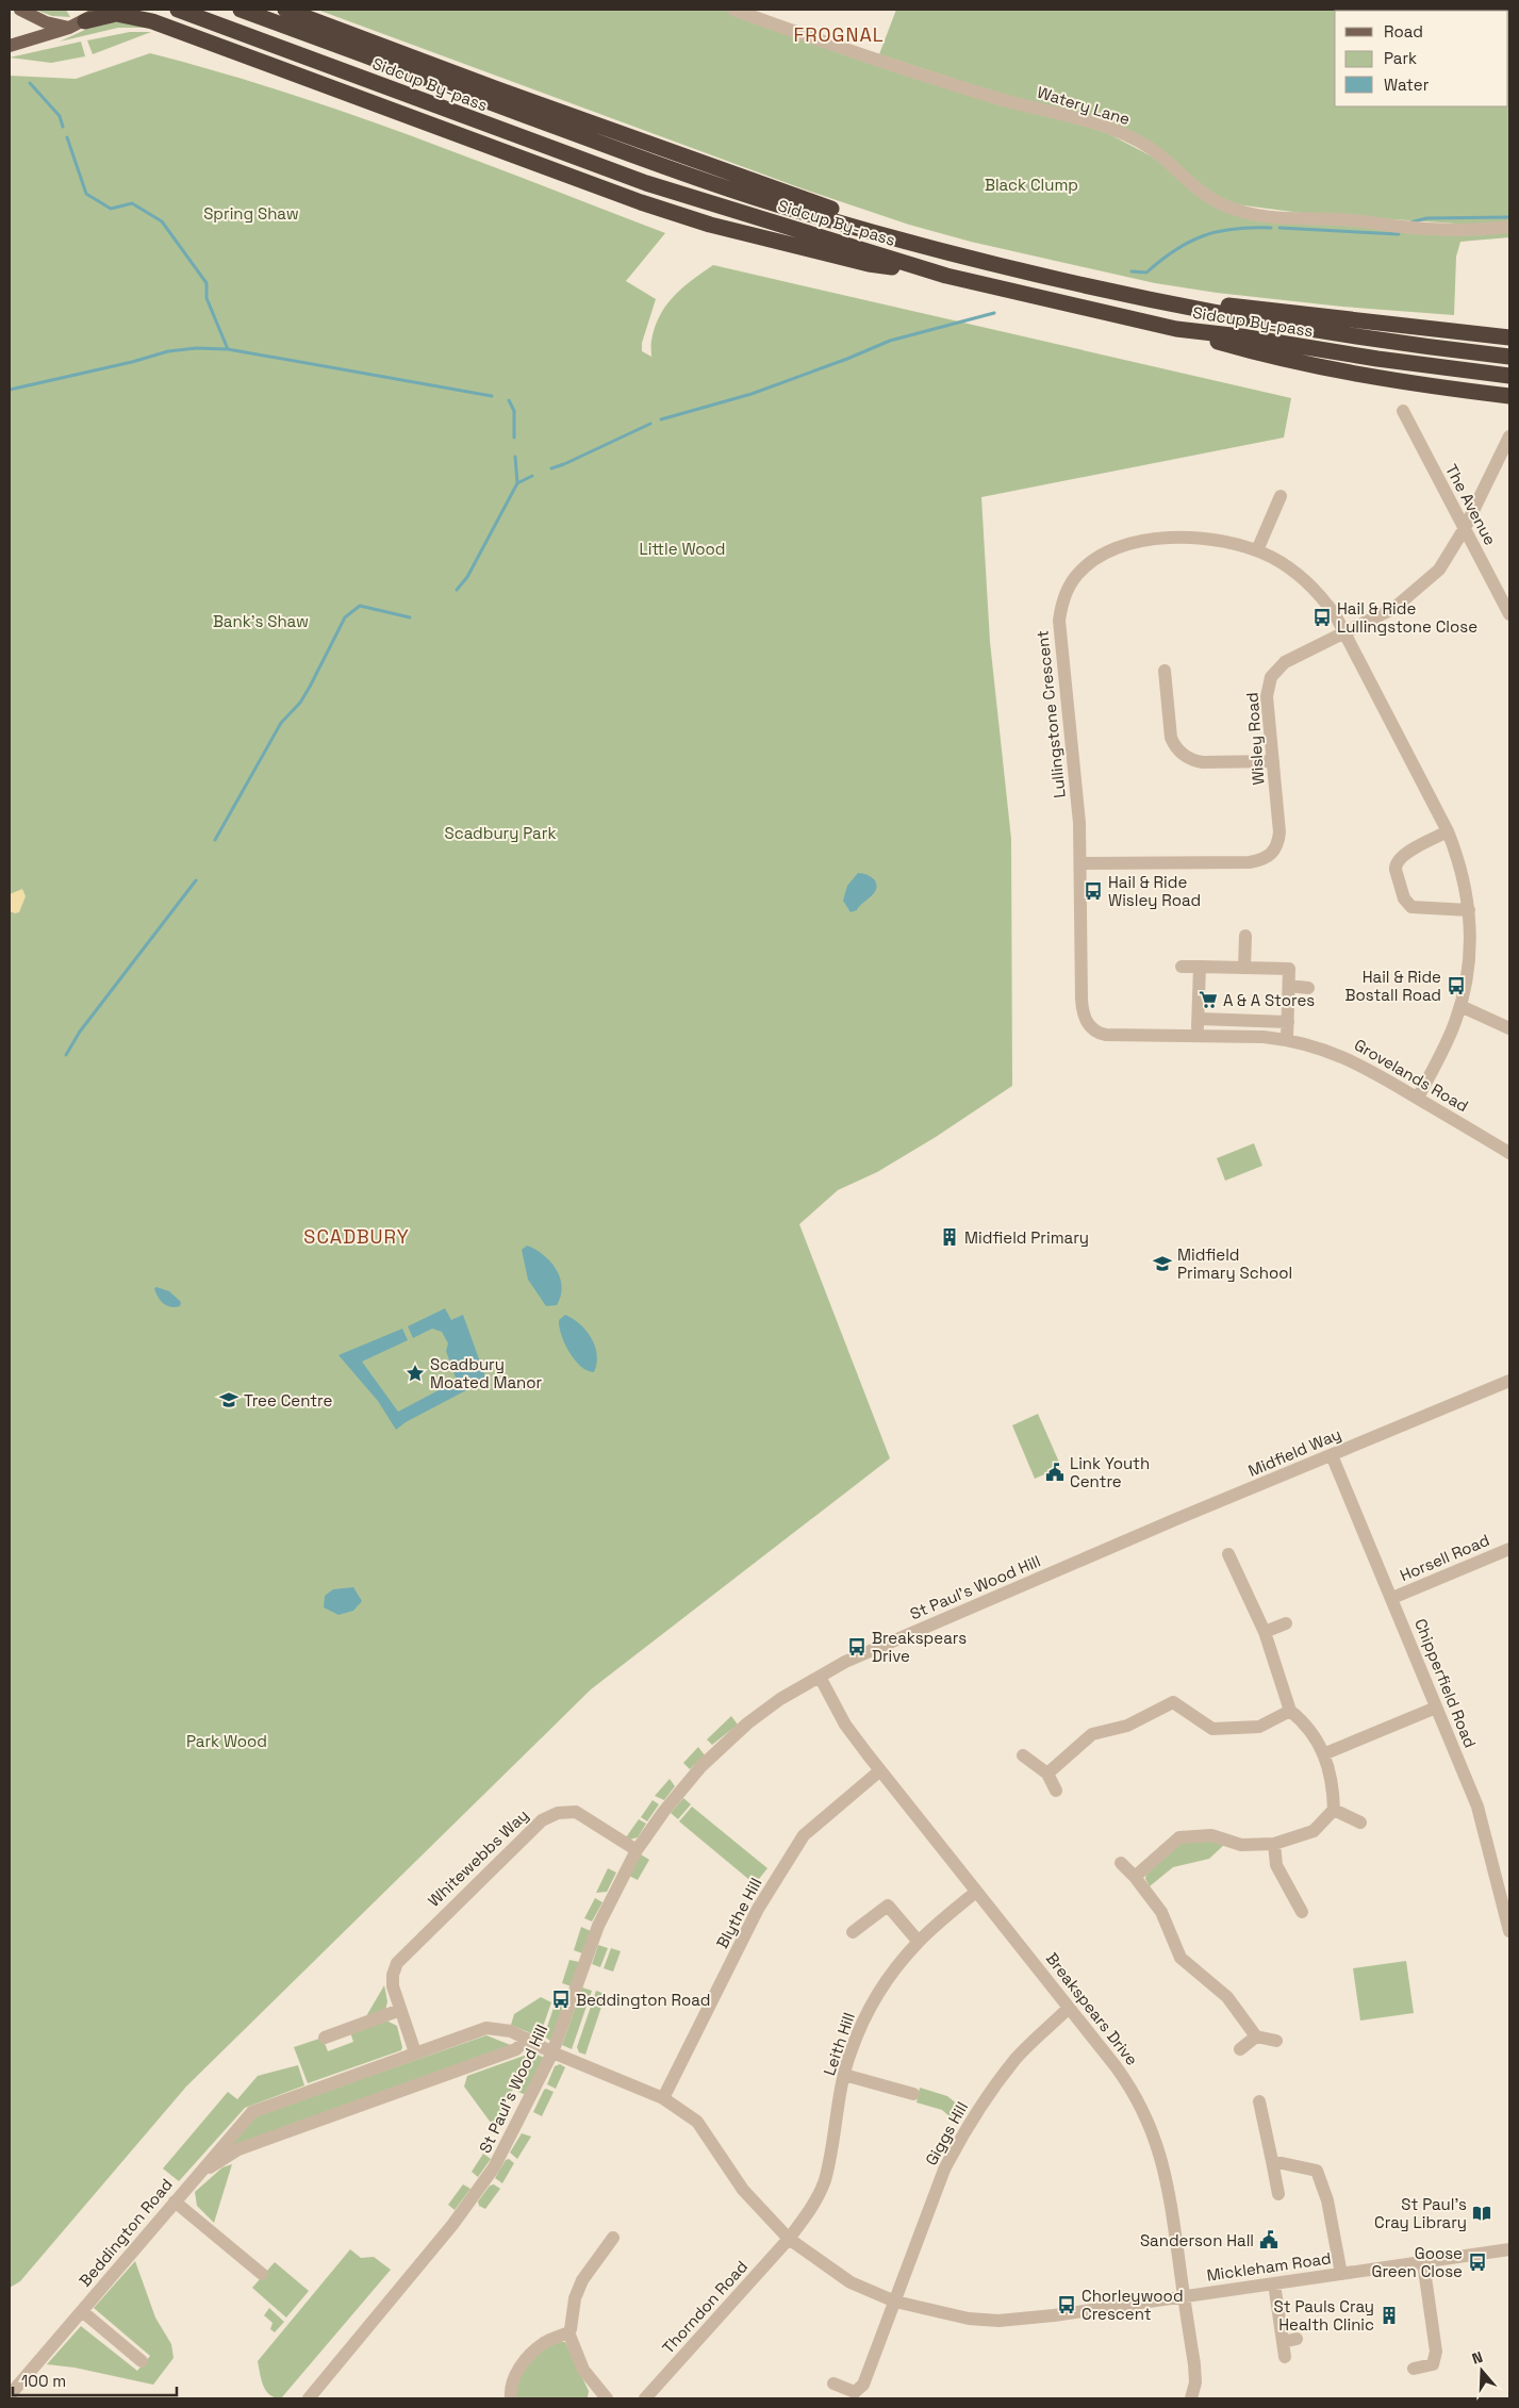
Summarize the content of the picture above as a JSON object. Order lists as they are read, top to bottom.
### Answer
{
  "streets": {
    "highway": ["Sidcup By-pass"],
    "street": [
      "Watery Lane",
      "The Avenue",
      "Lullingstone Crescent",
      "Wisley Road",
      "Grovelands Road",
      "Midfield Way",
      "Horsell Road",
      "St Paul's Wood Hill",
      "Chipperfield Road",
      "Whitewebbs Way",
      "Blythe Hill",
      "Breakspears Drive",
      "Leith Hill",
      "Giggs Hill",
      "Beddington Road",
      "Mickleham Road",
      "Thorndon Road"
    ]
  },
  "crossings": [
    ["The Avenue", "Wisley Road"],
    ["Lullingstone Crescent", "Wisley Road"],
    ["Lullingstone Crescent", "Grovelands Road"],
    ["Midfield Way", "St Paul's Wood Hill"],
    ["Midfield Way", "Chipperfield Road"],
    ["Horsell Road", "Chipperfield Road"],
    ["St Paul's Wood Hill", "Whitewebbs Way"],
    ["St Paul's Wood Hill", "Breakspears Drive"],
    ["St Paul's Wood Hill", "Beddington Road"],
    ["St Paul's Wood Hill", "Mickleham Road"],
    ["Whitewebbs Way", "Beddington Road"],
    ["Blythe Hill", "Breakspears Drive"],
    ["Blythe Hill", "Mickleham Road"],
    ["Breakspears Drive", "Leith Hill"],
    ["Breakspears Drive", "Giggs Hill"],
    ["Breakspears Drive", "Mickleham Road"],
    ["Leith Hill", "Mickleham Road"],
    ["Leith Hill", "Thorndon Road"],
    ["Giggs Hill", "Mickleham Road"],
    ["Beddington Road", "Mickleham Road"],
    ["Mickleham Road", "Thorndon Road"]
  ],
  "districts": ["FROGNAL", "SCADBURY"],
  "parks": [
    "Black Clump",
    "Spring Shaw",
    "Little Wood",
    "Bank's Shaw",
    "Scadbury Park",
    "Park Wood"
  ],
  "places": {
    "bus stop": [
      "Hail & Ride Lullingstone Close",
      "Hail & Ride Wisley Road",
      "Hail & Ride Bostall Road",
      "Breakspears Drive",
      "Beddington Road",
      "Goose Green Close",
      "Chorleywood Crescent"
    ],
    "supermarket": ["A & A Stores"],
    "building": ["Midfield Primary", "St Pauls Cray Health Clinic"],
    "school or university": ["Midfield Primary School", "Tree Centre"],
    "place": ["Scadbury Moated Manor"],
    "public building": ["Link Youth Centre", "Sanderson Hall"],
    "library": ["St Paul's Cray Library"]
  },
  "legend": ["Road", "Park", "Water"],
  "scale_bar": "100 m",
  "north": "top"
}
